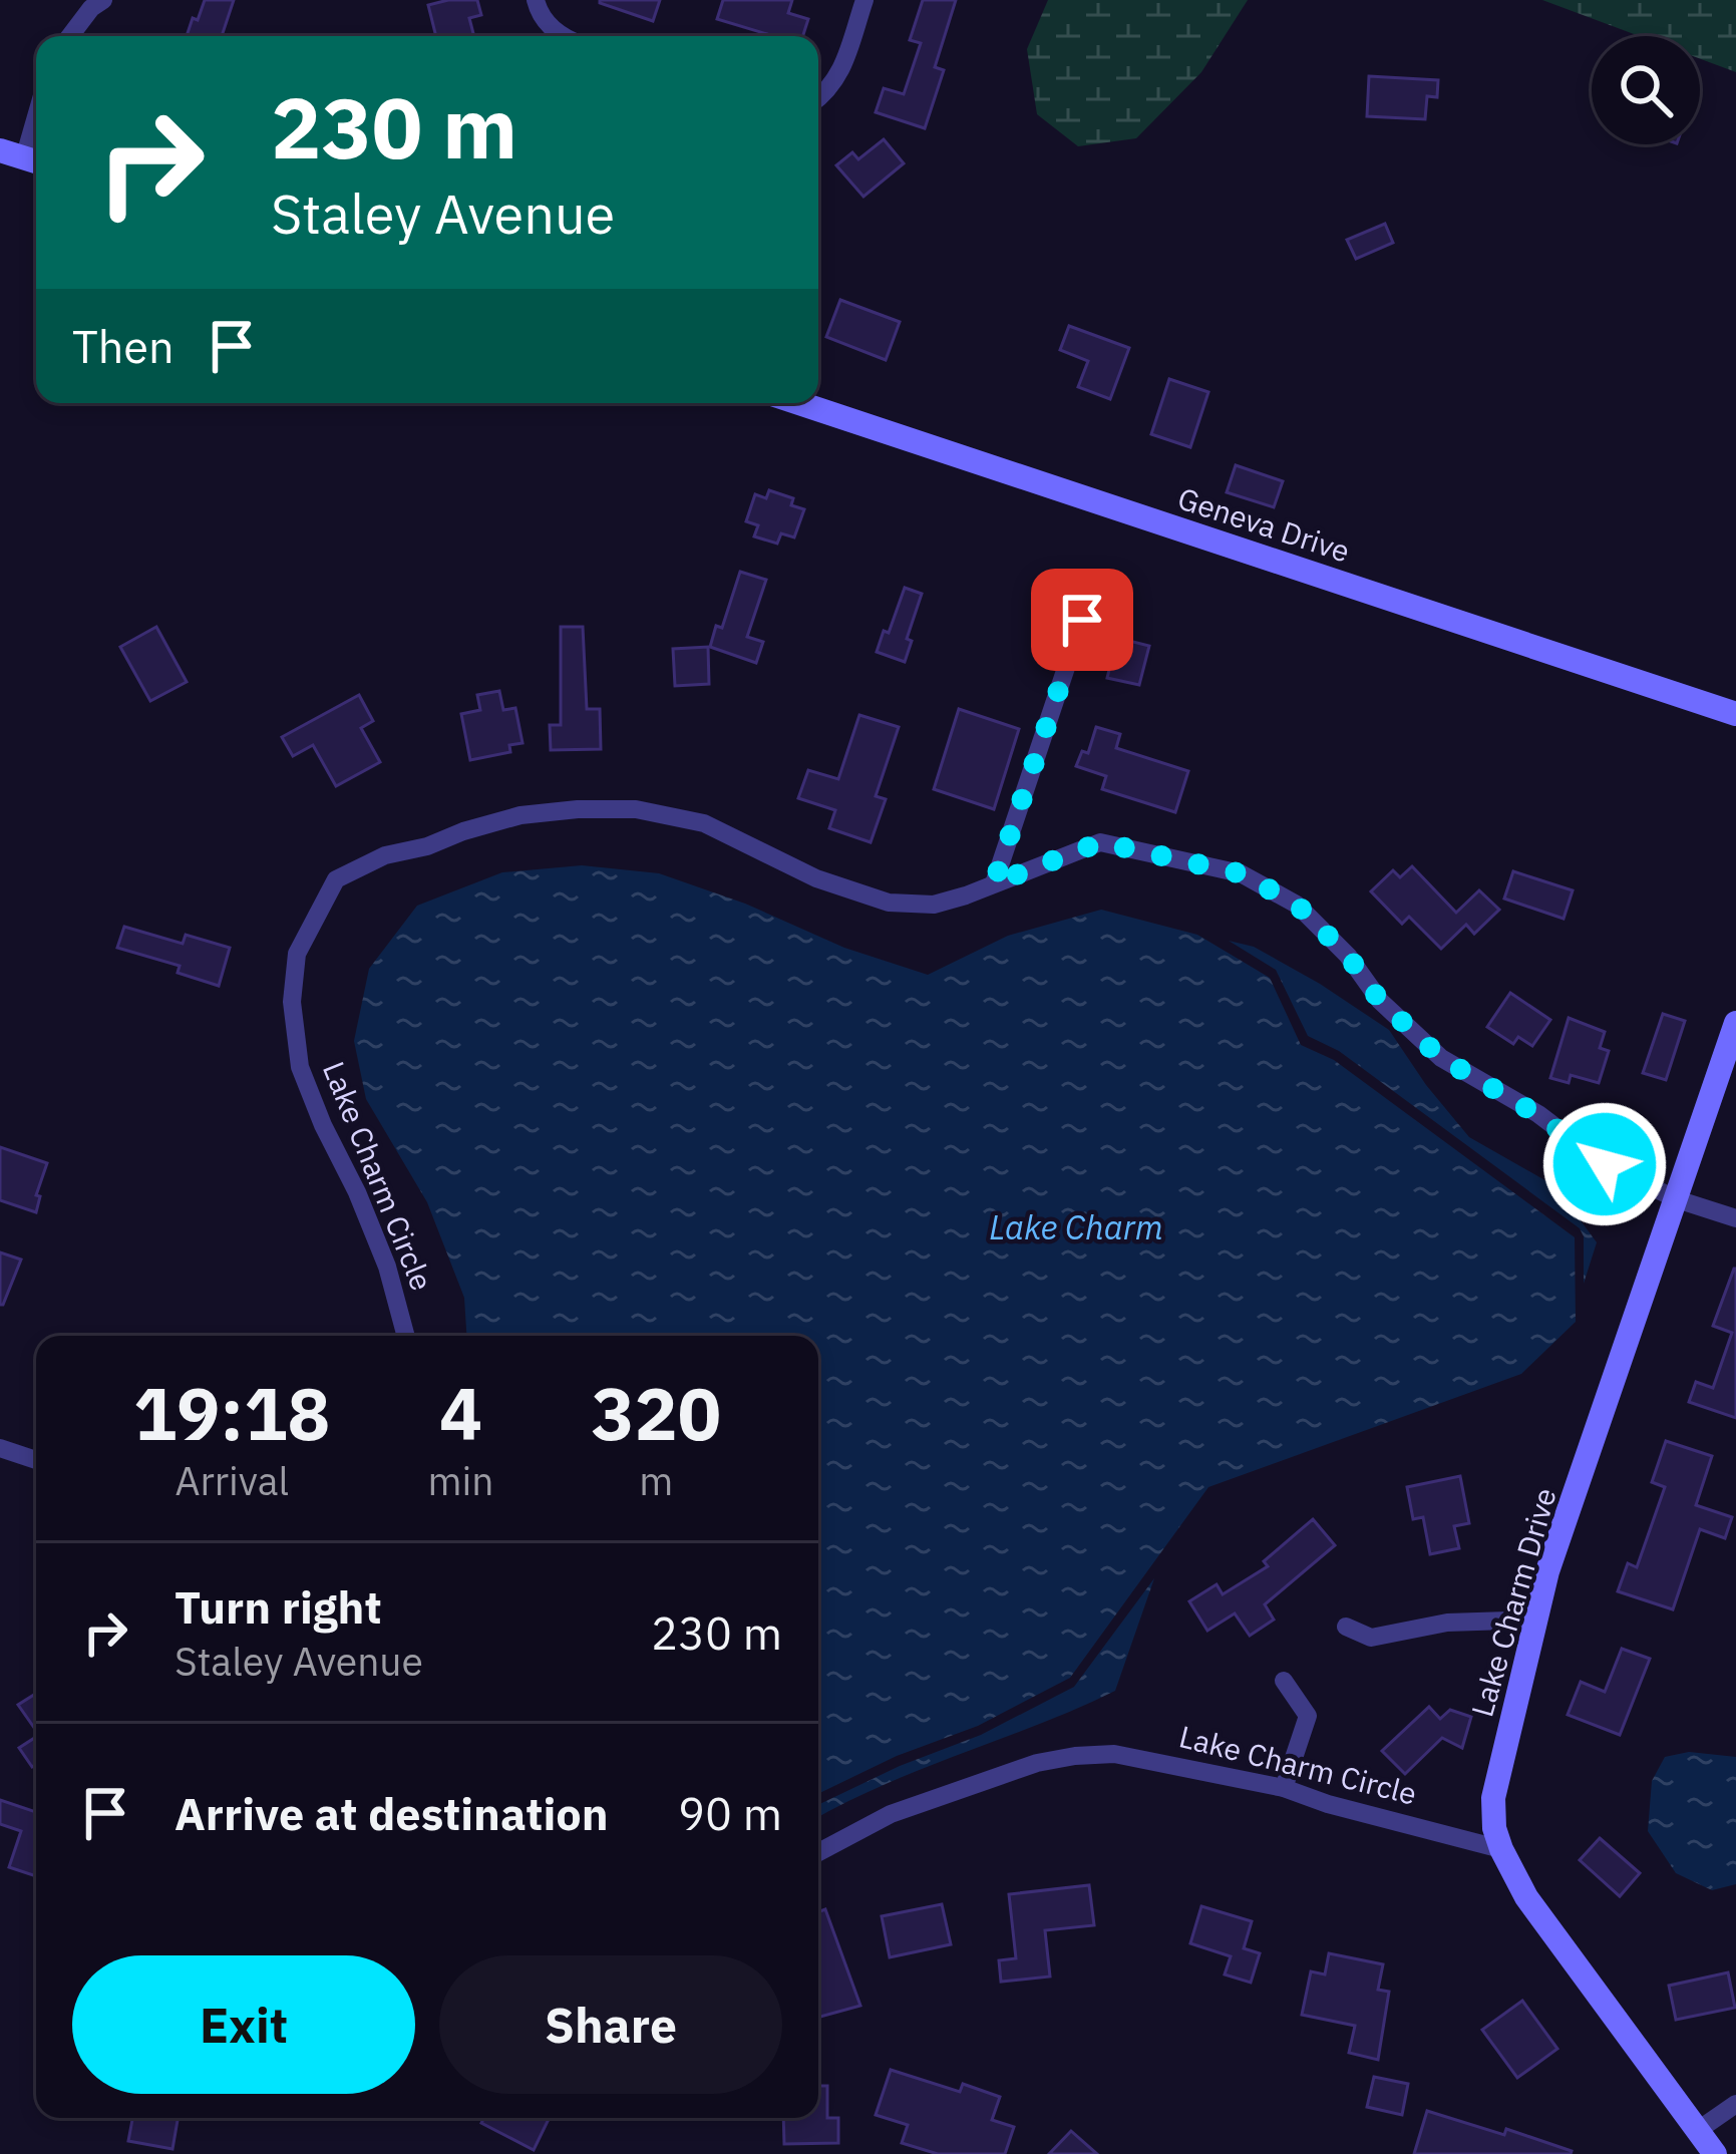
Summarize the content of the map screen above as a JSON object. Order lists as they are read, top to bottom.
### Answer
{
  "streets": {
    "street": ["Geneva Drive", "Lake Charm Circle", "Lake Charm Drive"]
  },
  "crossings": [
    ["Lake Charm Circle", "Lake Charm Drive"]
  ],
  "water": ["Lake Charm"],
  "page": {
    "turn": ["230 m", "Staley Avenue"],
    "then": "Then",
    "eta": [
      "19:18",
      "Arrival",
      "4",
      "min",
      "320",
      "m"
    ],
    "list": [
      {
        "name": "Turn right",
        "note": "Staley Avenue",
        "value": "230 m"
      },
      {
        "name": "Arrive at destination",
        "value": "90 m"
      }
    ],
    "buttons": ["Exit", "Share"]
  }
}
